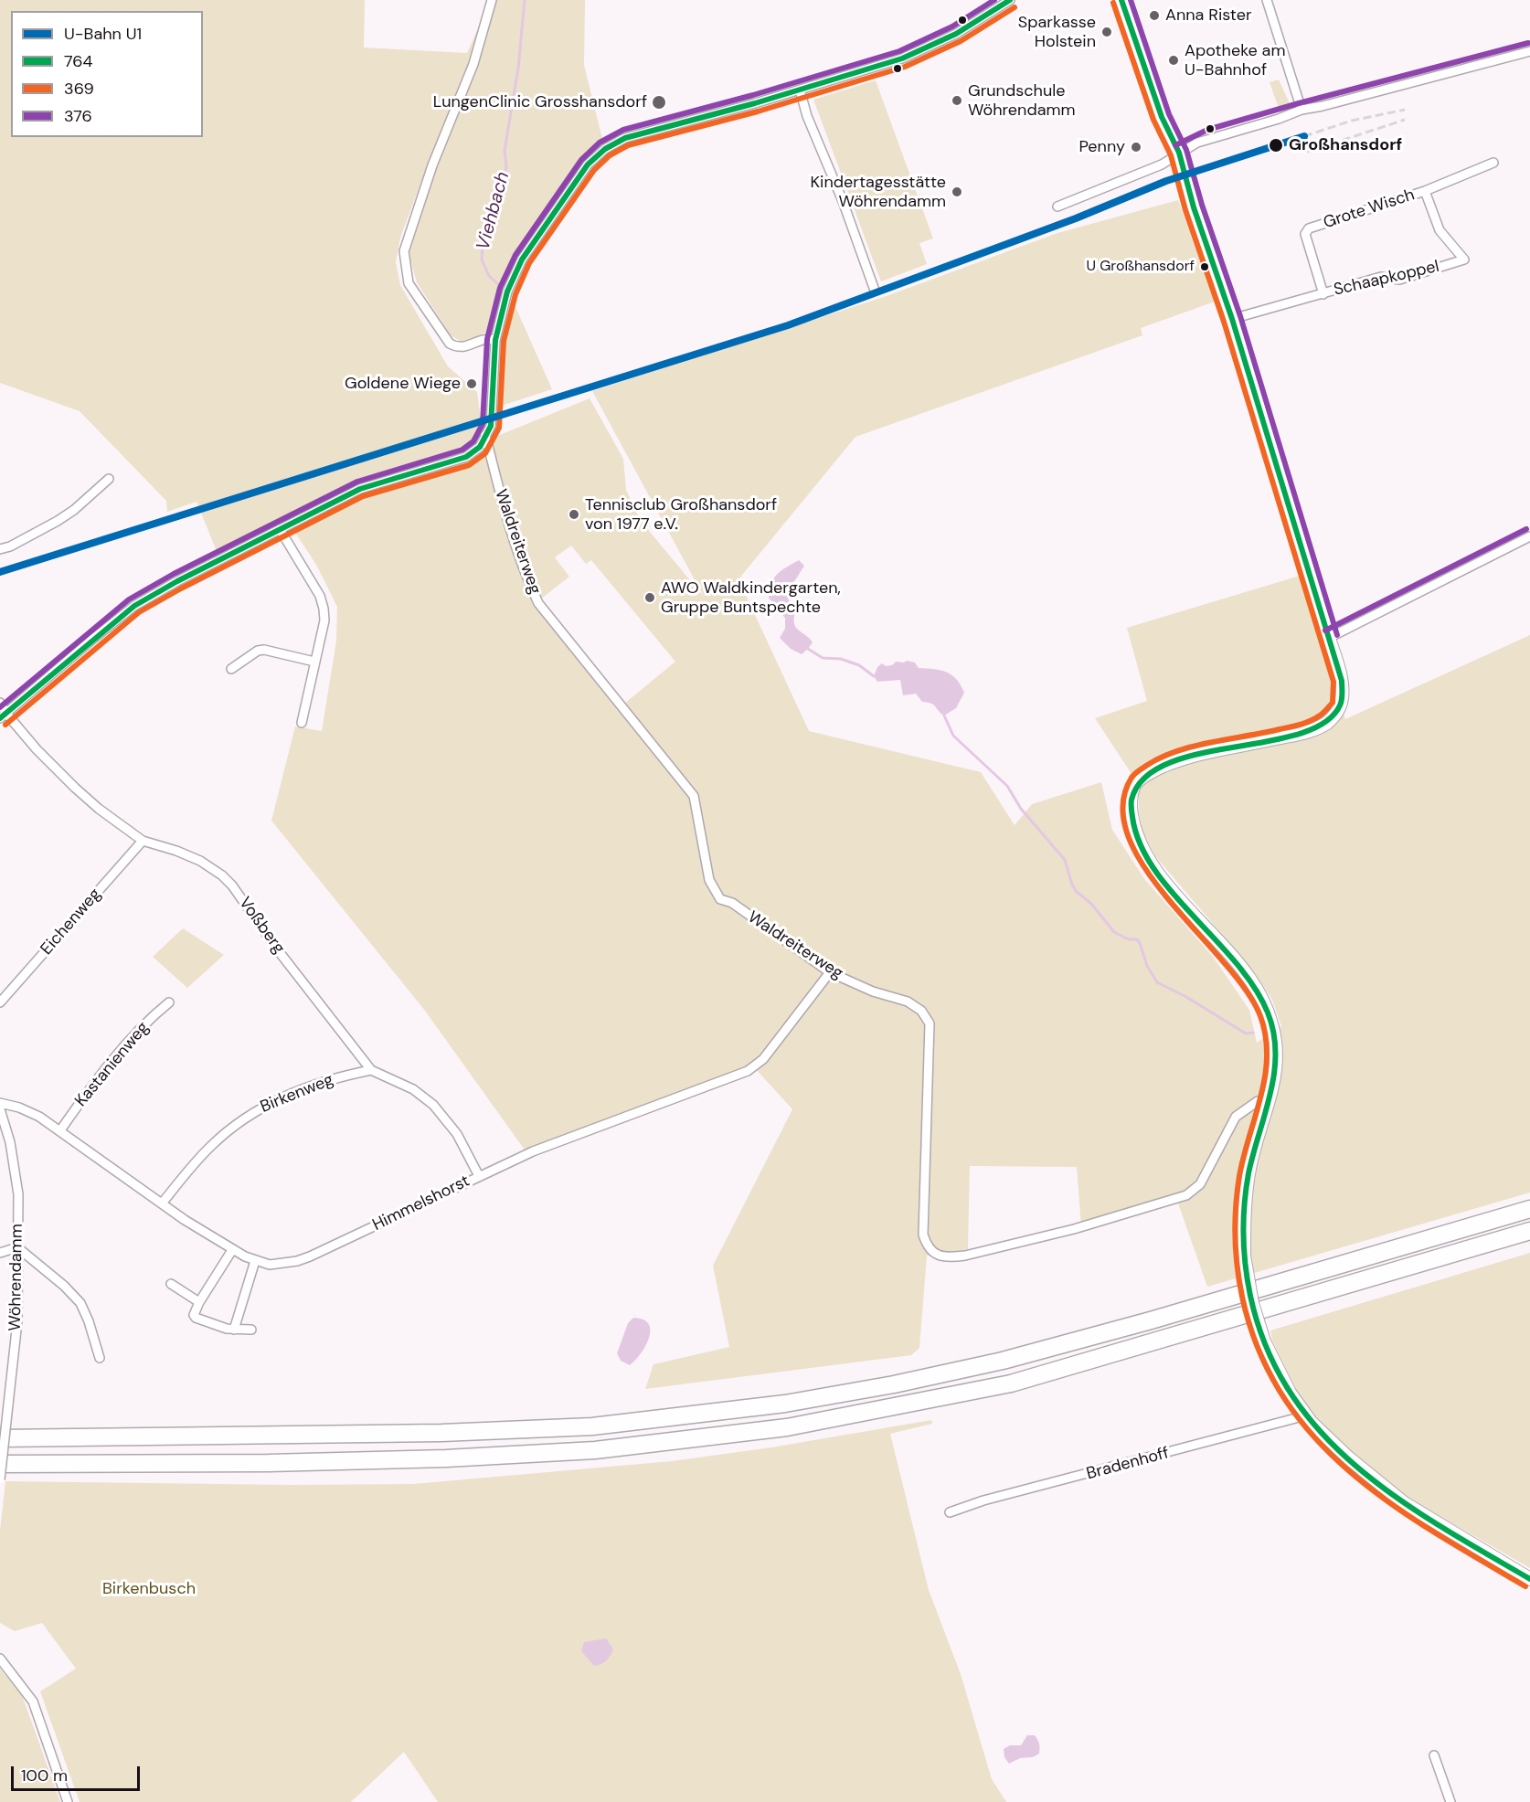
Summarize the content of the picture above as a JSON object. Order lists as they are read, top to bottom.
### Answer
{
  "streets": {
    "street": [
      "Grote Wisch",
      "Schaapkoppel",
      "Waldreiterweg",
      "Eichenweg",
      "Voßberg",
      "Kastanienweg",
      "Birkenweg",
      "Himmelshorst",
      "Wöhrendamm",
      "Bradenhoff"
    ]
  },
  "crossings": [
    ["Grote Wisch", "Schaapkoppel"],
    ["Waldreiterweg", "Himmelshorst"],
    ["Eichenweg", "Voßberg"],
    ["Voßberg", "Birkenweg"],
    ["Voßberg", "Himmelshorst"],
    ["Kastanienweg", "Himmelshorst"],
    ["Birkenweg", "Himmelshorst"]
  ],
  "water": ["Viehbach"],
  "parks": ["Birkenbusch"],
  "places": [
    "Anna Rister",
    "Sparkasse Holstein",
    "Apotheke am U-Bahnhof",
    "Grundschule Wöhrendamm",
    "LungenClinic Grosshansdorf",
    "Großhansdorf",
    "Penny",
    "Kindertagesstätte Wöhrendamm",
    "U Großhansdorf",
    "Goldene Wiege",
    "Tennisclub Großhansdorf von 1977 e.V.",
    "AWO Waldkindergarten, Gruppe Buntspechte"
  ],
  "lines": [
    "transit line 764",
    "transit line 376",
    "transit line 369",
    "metro line U1"
  ],
  "legend": [
    "U-Bahn U1",
    "764",
    "369",
    "376"
  ],
  "scale_bar": "100 m"
}
